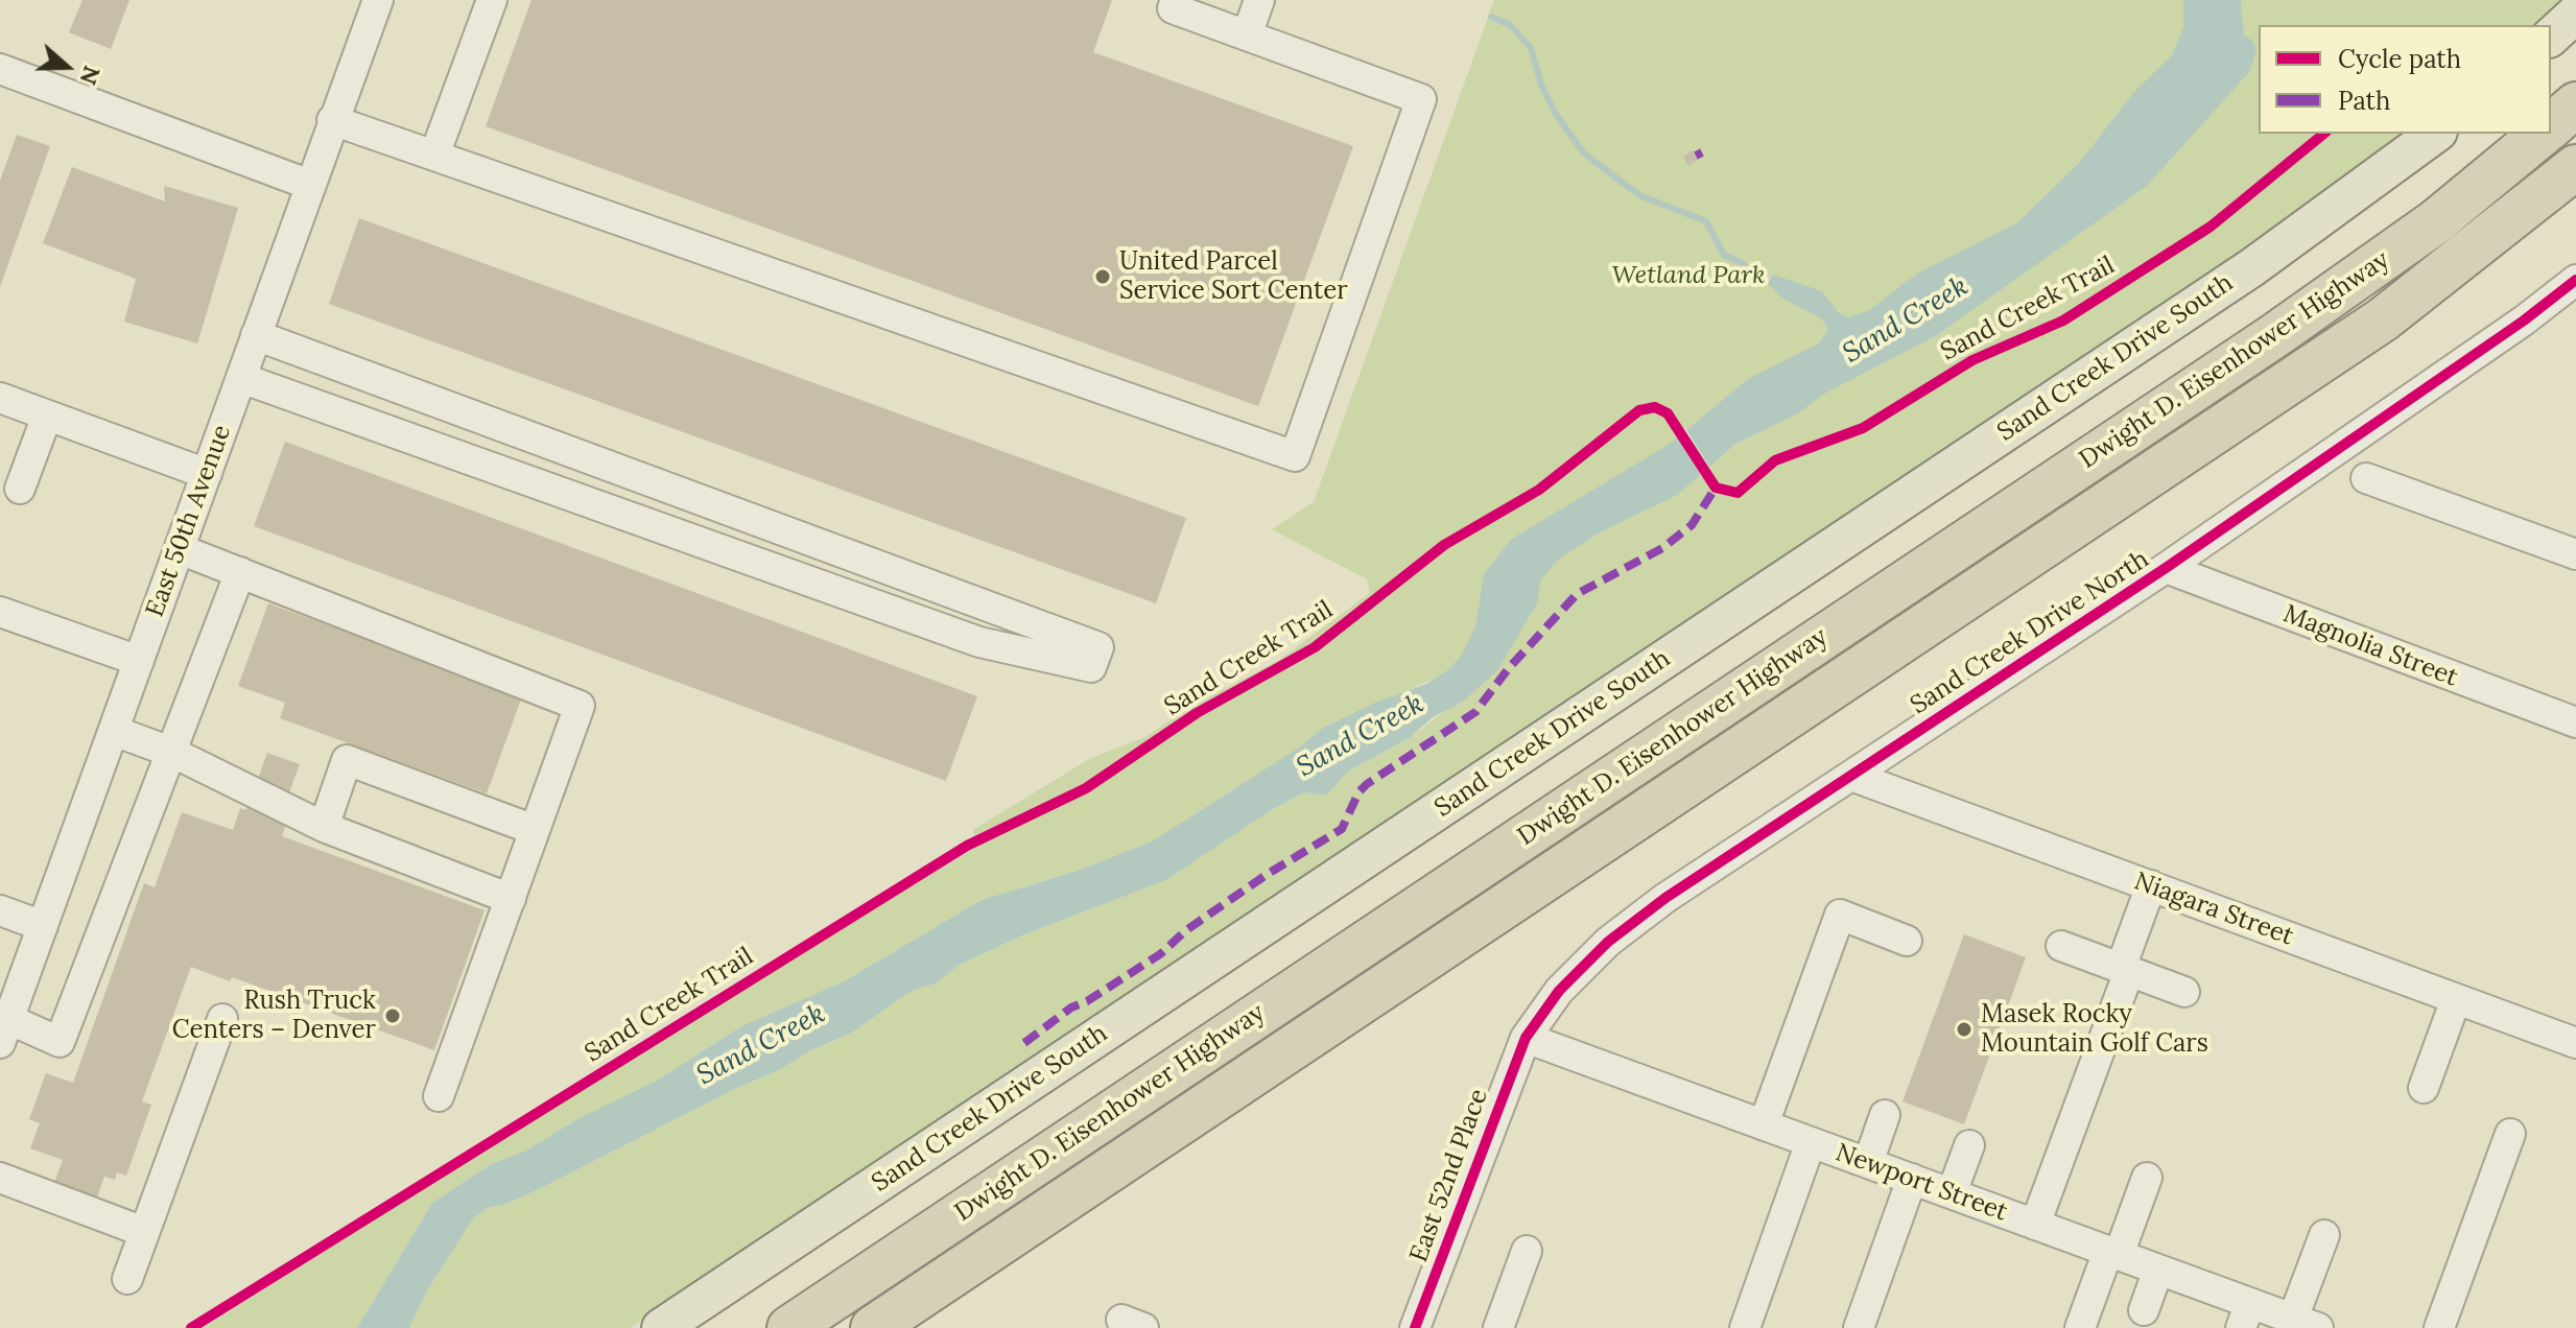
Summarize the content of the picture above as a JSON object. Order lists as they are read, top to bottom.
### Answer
{
  "streets": {
    "highway": ["Dwight D. Eisenhower Highway"],
    "main road": ["Sand Creek Drive South"],
    "street": [
      "East 50th Avenue",
      "Sand Creek Drive North",
      "Magnolia Street",
      "Niagara Street",
      "East 52nd Place",
      "Newport Street"
    ],
    "cycle path": ["Sand Creek Trail"]
  },
  "crossings": [
    ["Sand Creek Drive North", "Magnolia Street"],
    ["Sand Creek Drive North", "Niagara Street"],
    ["Sand Creek Drive North", "East 52nd Place"],
    ["Sand Creek Drive North", "Newport Street"],
    ["East 52nd Place", "Newport Street"]
  ],
  "water": ["Sand Creek"],
  "parks": ["Wetland Park"],
  "places": ["United Parcel Service Sort Center", "Rush Truck Centers – Denver", "Masek Rocky Mountain Golf Cars"],
  "legend": ["Cycle path", "Path"],
  "north": "right"
}
